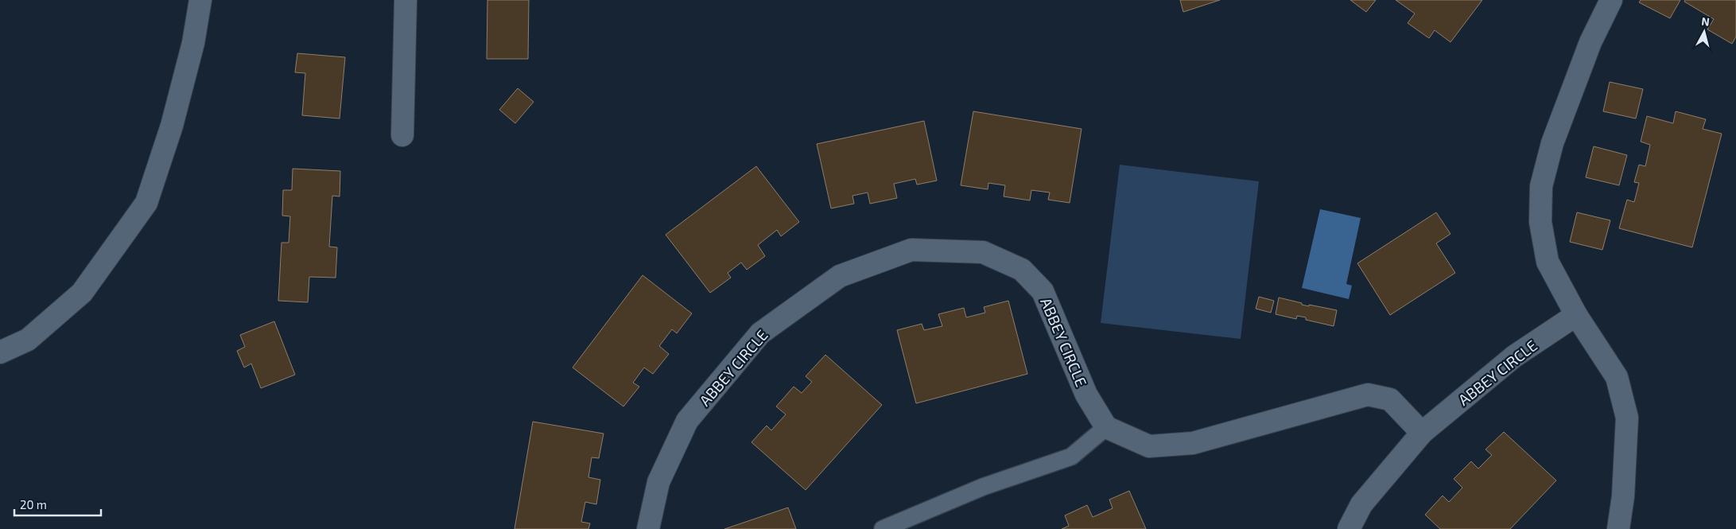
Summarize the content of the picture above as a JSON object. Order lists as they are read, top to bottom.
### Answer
{
  "streets": {
    "street": ["ABBEY CIRCLE"]
  },
  "scale_bar": "20 m",
  "north": "top"
}
